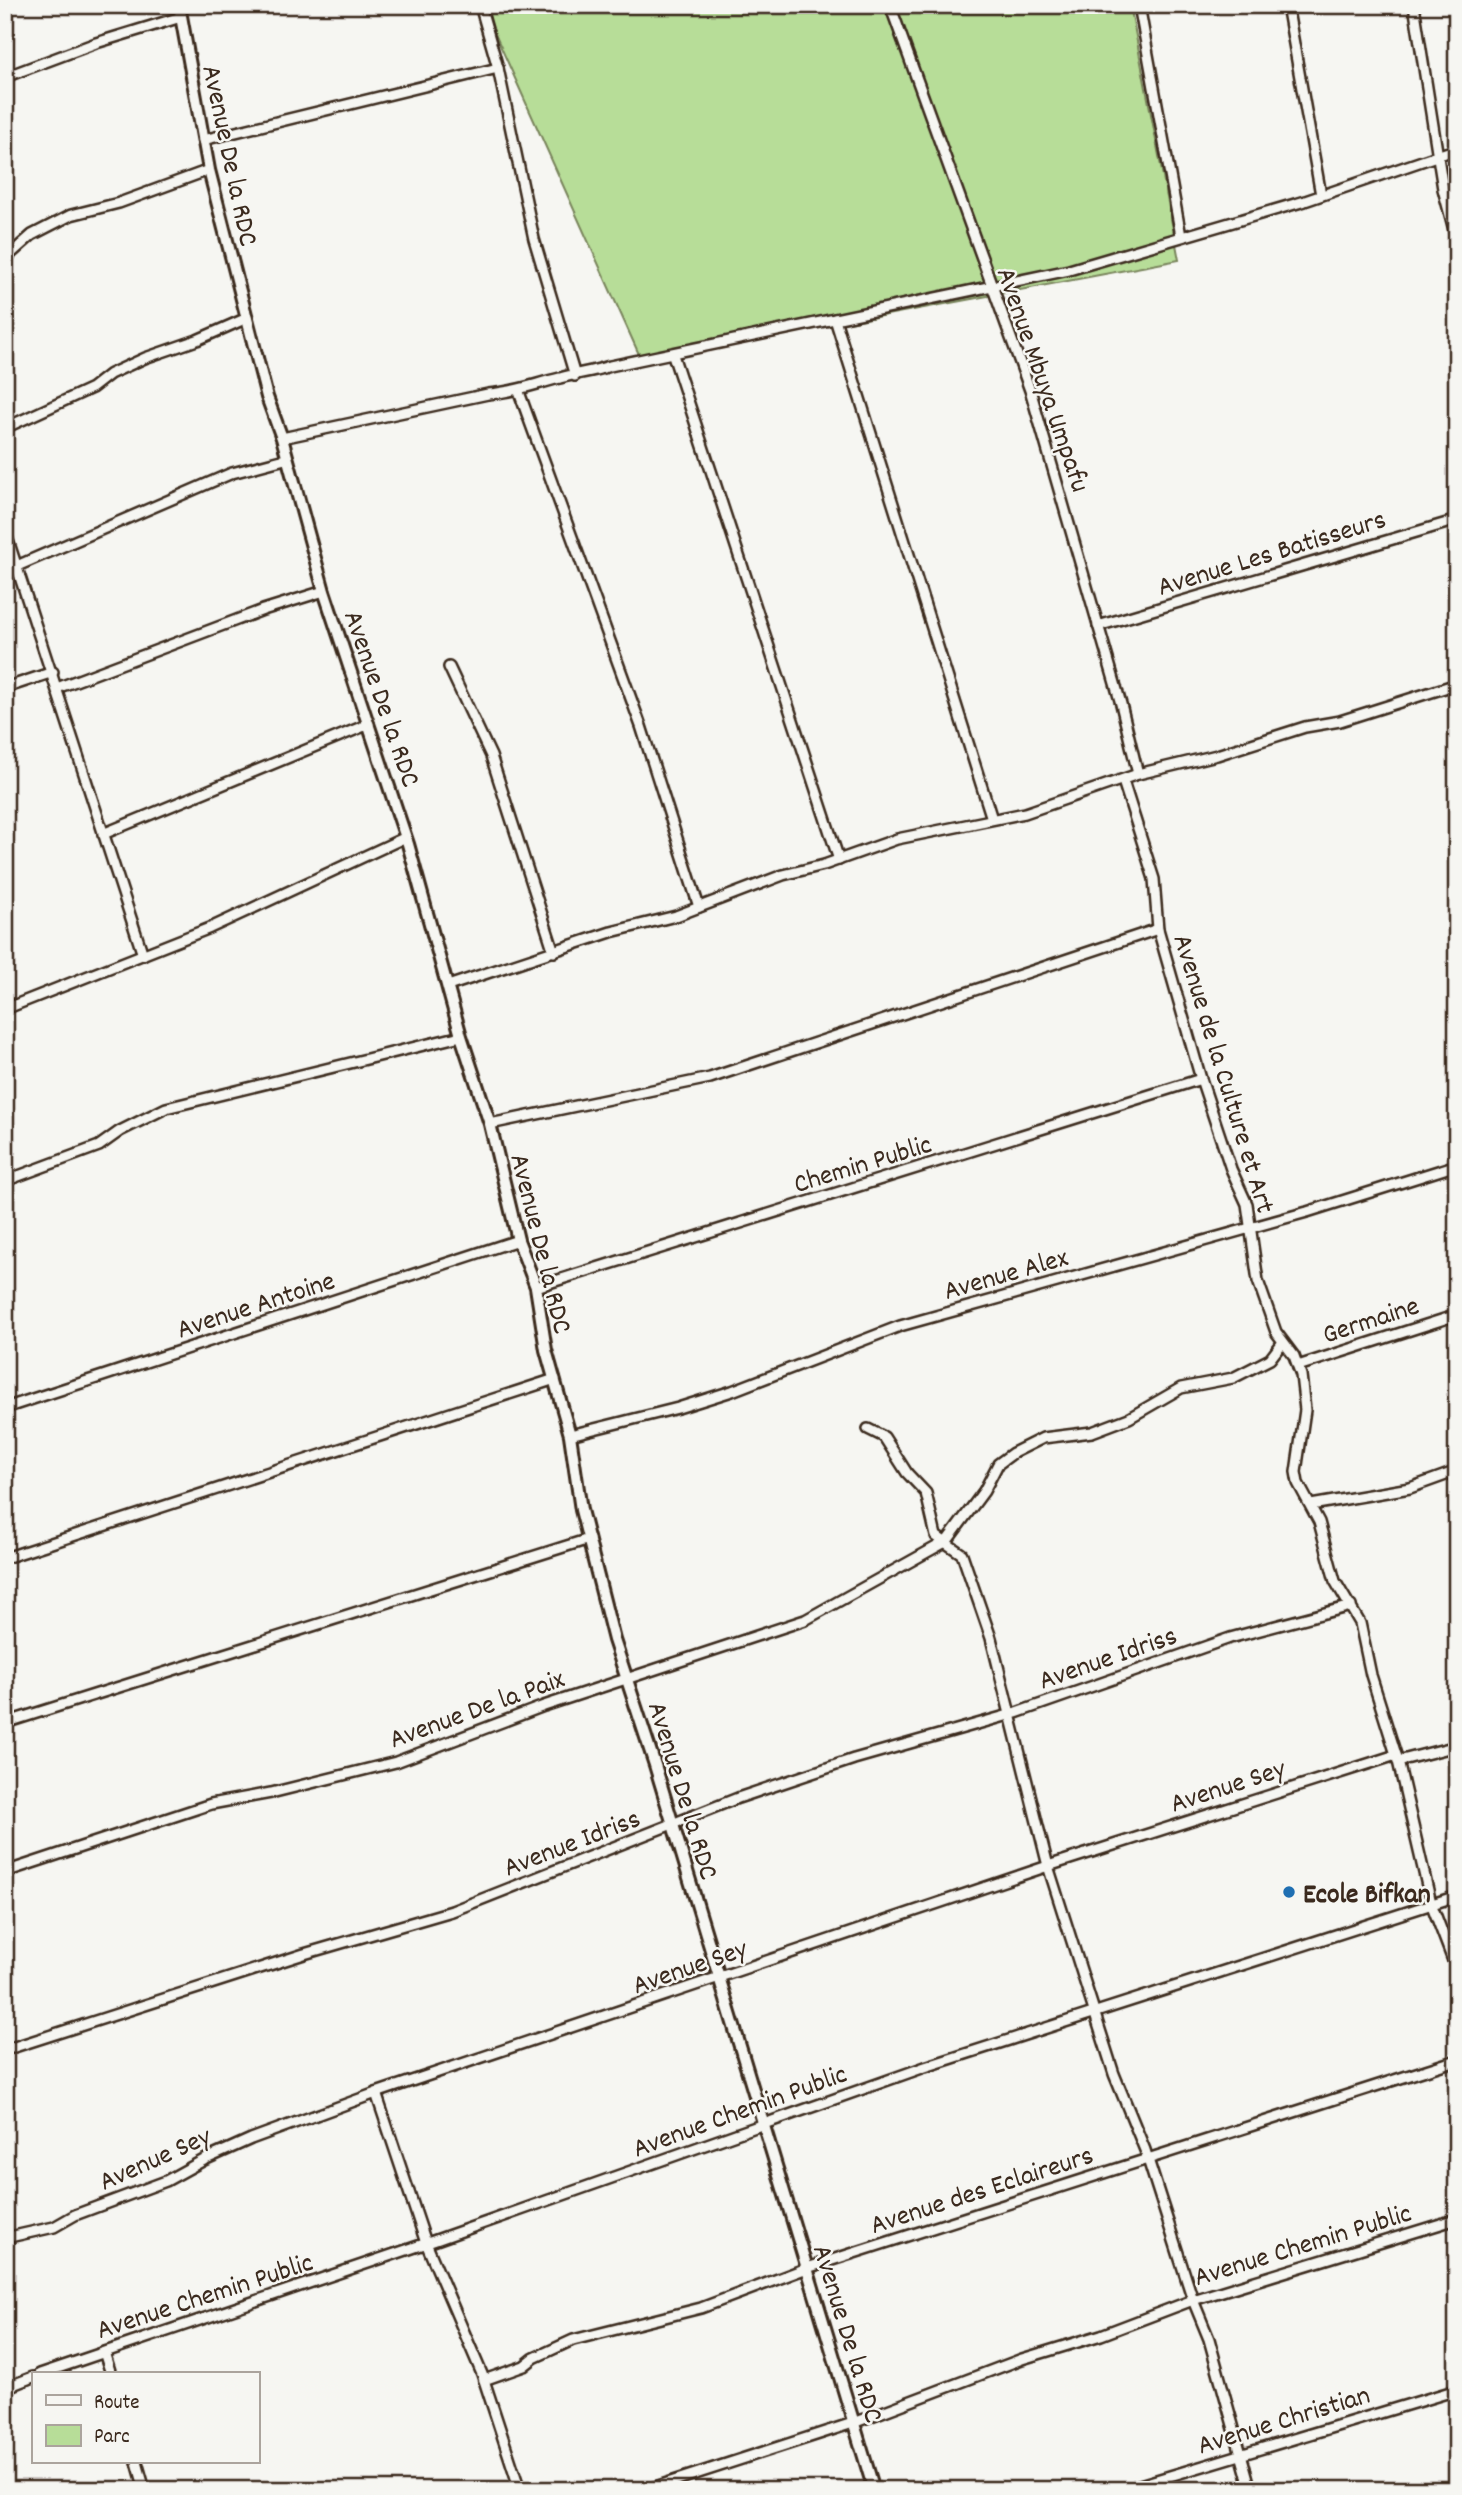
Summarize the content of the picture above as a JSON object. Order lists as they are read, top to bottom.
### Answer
{
  "streets": {
    "street": [
      "Avenue De la RDC",
      "Avenue Mbuya Umpafu",
      "Avenue Les Batisseurs",
      "Avenue de la Culture et Art",
      "Chemin Public",
      "Avenue Alex",
      "Avenue Antoine",
      "Germaine",
      "Avenue Idriss",
      "Avenue De la Paix",
      "Avenue Sey",
      "Avenue Chemin Public",
      "Avenue des Eclaireurs",
      "Avenue Christian"
    ]
  },
  "crossings": [
    ["Avenue De la RDC", "Chemin Public"],
    ["Avenue De la RDC", "Avenue Alex"],
    ["Avenue De la RDC", "Avenue Antoine"],
    ["Avenue De la RDC", "Avenue Idriss"],
    ["Avenue De la RDC", "Avenue De la Paix"],
    ["Avenue De la RDC", "Avenue Sey"],
    ["Avenue De la RDC", "Avenue Chemin Public"],
    ["Avenue De la RDC", "Avenue des Eclaireurs"],
    ["Avenue Mbuya Umpafu", "Avenue Les Batisseurs"],
    ["Avenue de la Culture et Art", "Chemin Public"],
    ["Avenue de la Culture et Art", "Avenue Alex"],
    ["Avenue de la Culture et Art", "Germaine"],
    ["Avenue de la Culture et Art", "Avenue Idriss"],
    ["Avenue de la Culture et Art", "Avenue Sey"],
    ["Avenue de la Culture et Art", "Avenue Chemin Public"]
  ],
  "places": ["Ecole Bifkan"],
  "legend": ["Route", "Parc"]
}
